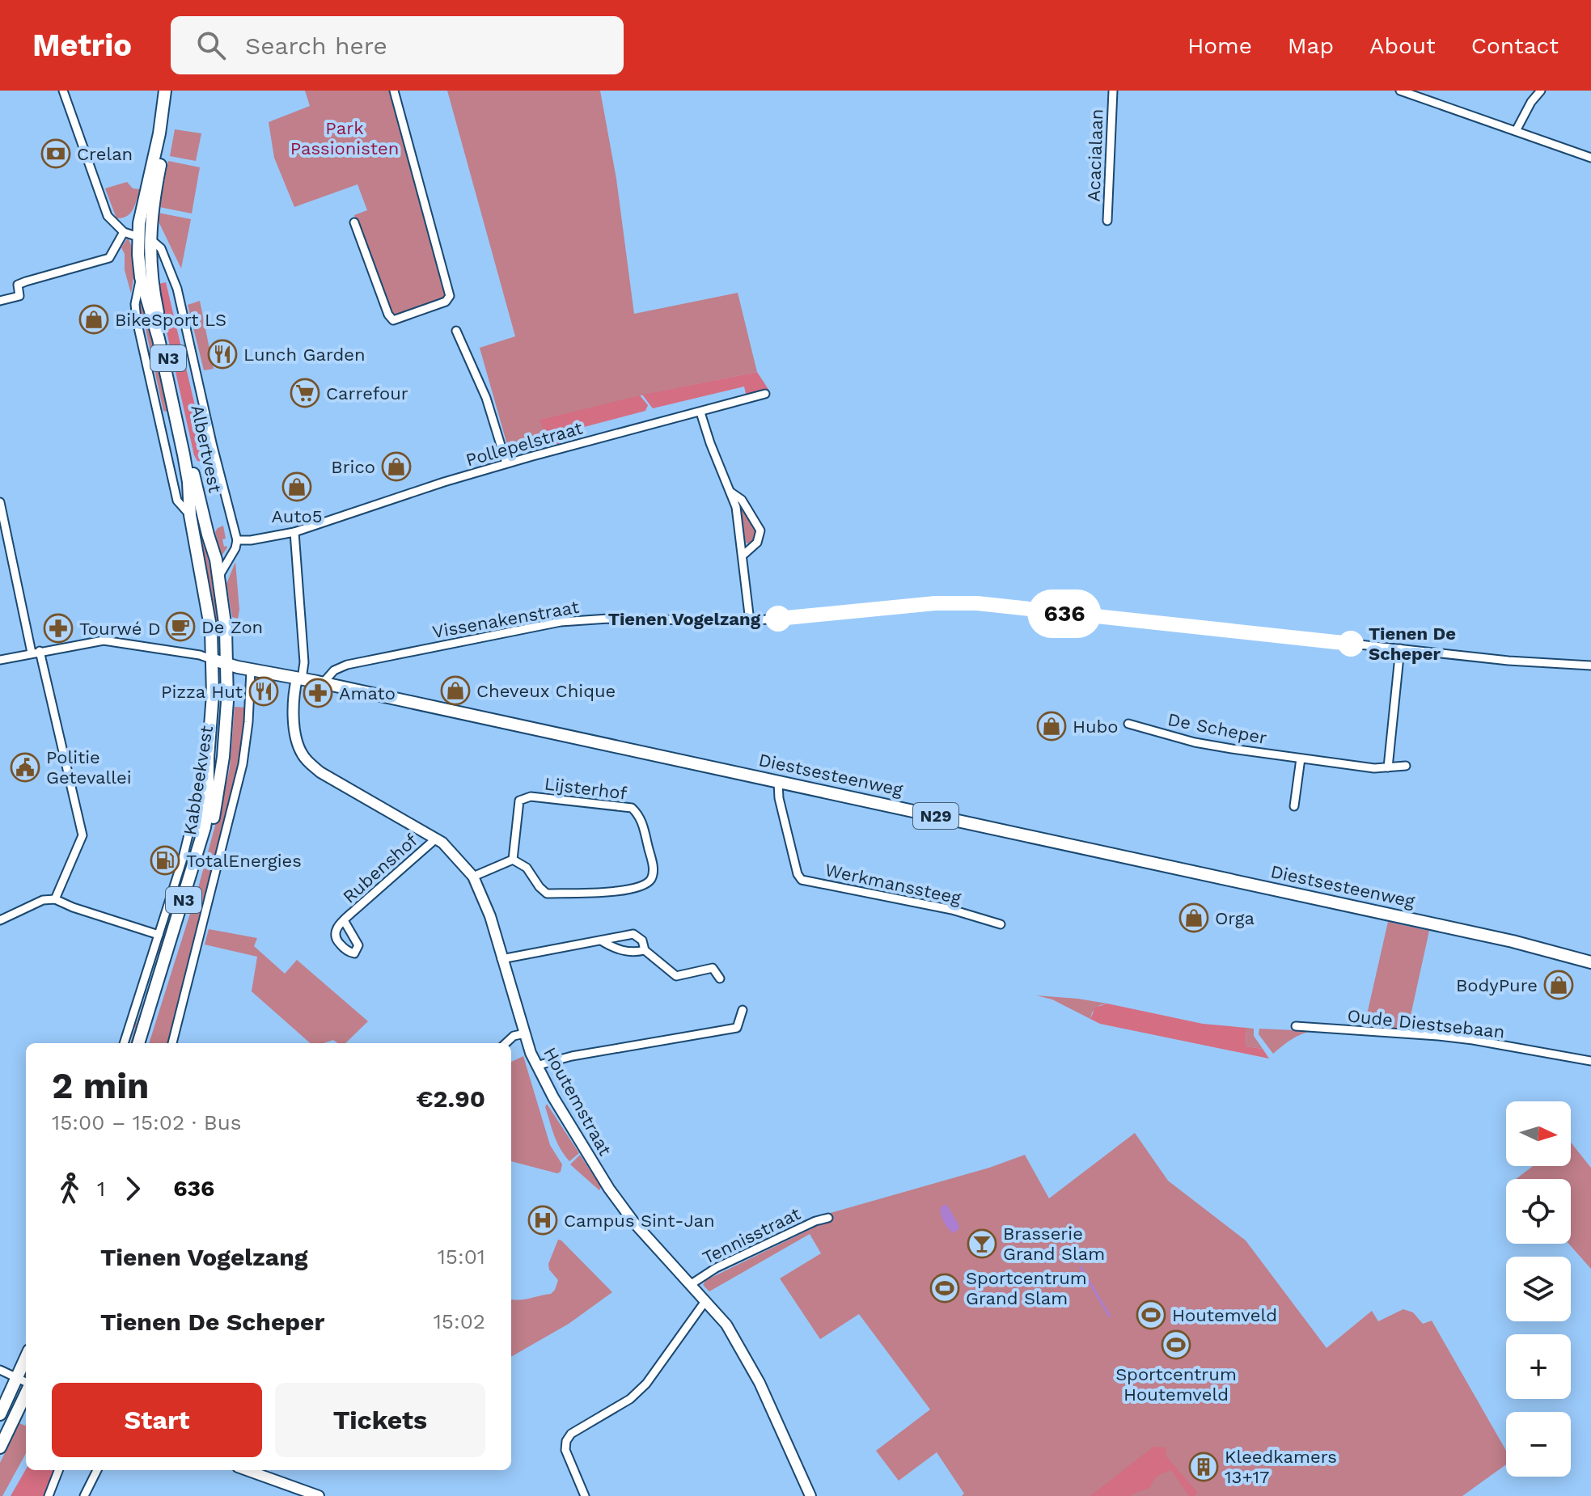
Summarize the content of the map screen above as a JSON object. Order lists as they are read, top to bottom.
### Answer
{
  "streets": {
    "main road": [
      "N3",
      "Albertvest",
      "Diestsesteenweg",
      "Kabbeekvest",
      "N29"
    ],
    "street": [
      "Acacialaan",
      "Pollepelstraat",
      "Vissenakenstraat",
      "De Scheper",
      "Lijsterhof",
      "Rubenshof",
      "Werkmanssteeg",
      "Oude Diestsebaan",
      "Houtemstraat",
      "Tennisstraat"
    ]
  },
  "crossings": [
    ["Pollepelstraat", "Albertvest"],
    ["Albertvest", "Diestsesteenweg"],
    ["Albertvest", "Kabbeekvest"],
    ["Vissenakenstraat", "Diestsesteenweg"],
    ["Diestsesteenweg", "Kabbeekvest"],
    ["Diestsesteenweg", "Werkmanssteeg"],
    ["Diestsesteenweg", "Houtemstraat"],
    ["Rubenshof", "Houtemstraat"],
    ["Houtemstraat", "Tennisstraat"]
  ],
  "parks": ["Park Passionisten"],
  "places": {
    "bank": ["Crelan"],
    "shop": [
      "BikeSport LS",
      "Brico",
      "Auto5",
      "Cheveux Chique",
      "Hubo",
      "Orga",
      "BodyPure"
    ],
    "restaurant": ["Lunch Garden", "Pizza Hut"],
    "supermarket": ["Carrefour"],
    "other": ["Tienen Vogelzang", "Tienen De Scheper"],
    "cafe": ["De Zon"],
    "pharmacy": ["Tourwé D", "Amato"],
    "public building": ["Politie Getevallei"],
    "fuel station": ["TotalEnergies"],
    "hospital": ["Campus Sint-Jan"],
    "bar": ["Brasserie Grand Slam"],
    "sports": ["Sportcentrum Grand Slam", "Houtemveld", "Sportcentrum Houtemveld"],
    "building": ["Kleedkamers 13+17"]
  },
  "lines": ["bus line 636"],
  "north": "right",
  "page": {
    "header": "Metrio",
    "search": "Search here",
    "nav": [
      "Home",
      "Map",
      "About",
      "Contact"
    ],
    "on_map": "636",
    "heading": ["2 min", "15:00 – 15:02 · Bus", "€2.90"],
    "map_buttons": ["+", "−"],
    "legs": ["1", "636"],
    "list": [
      {
        "name": "Tienen Vogelzang",
        "value": "15:01"
      },
      {
        "name": "Tienen De Scheper",
        "value": "15:02"
      }
    ],
    "buttons": ["Start", "Tickets"]
  }
}
